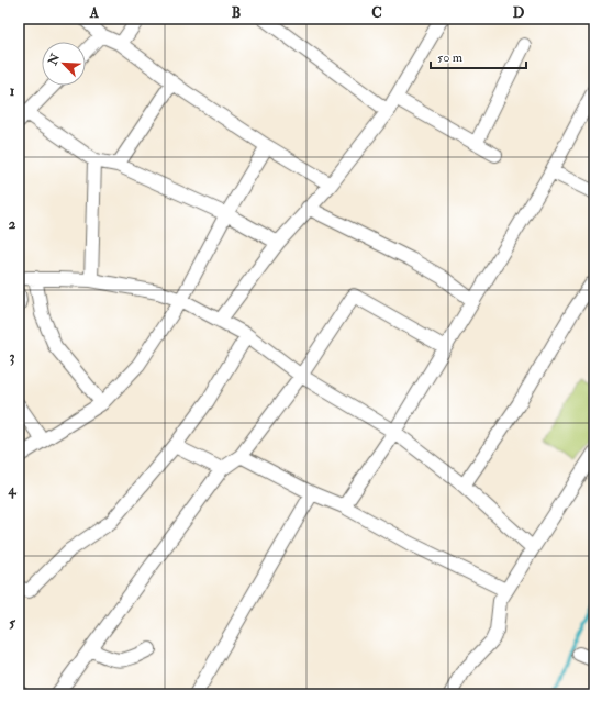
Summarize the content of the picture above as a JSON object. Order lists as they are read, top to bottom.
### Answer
{
  "scale_bar": "50 m",
  "north": "top left",
  "grid": {
    "columns": [
      "A",
      "B",
      "C",
      "D"
    ],
    "rows": [
      "1",
      "2",
      "3",
      "4",
      "5"
    ]
  }
}
